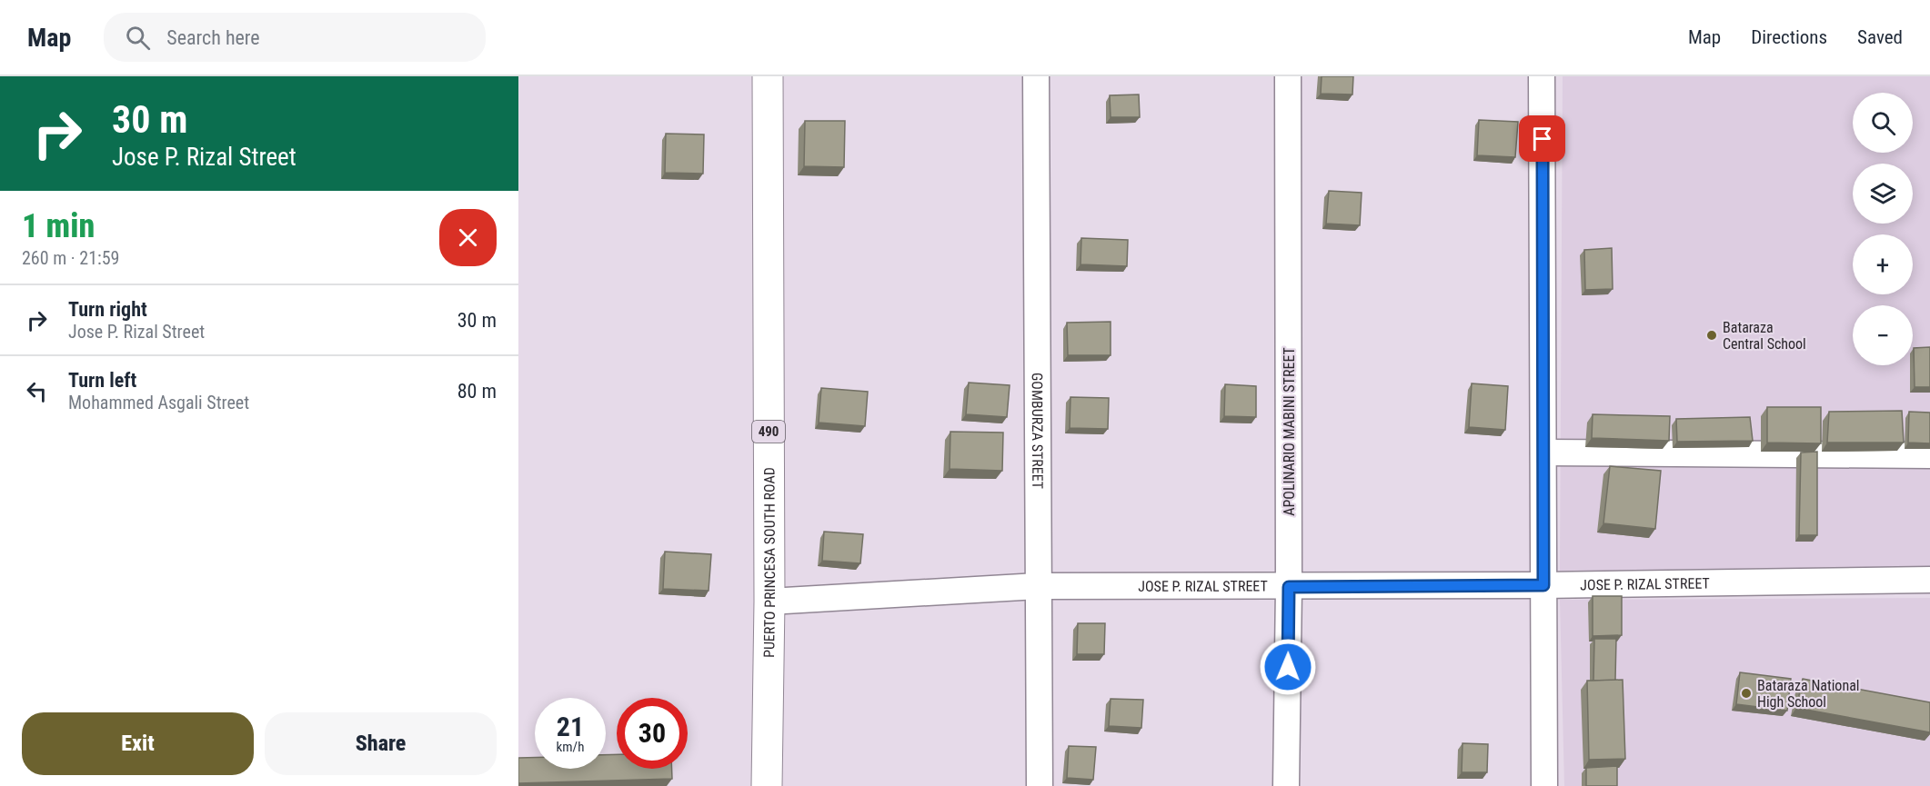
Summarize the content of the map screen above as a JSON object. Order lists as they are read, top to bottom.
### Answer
{
  "streets": {
    "main road": ["490", "PUERTO PRINCESA SOUTH ROAD"],
    "street": ["GOMBURZA STREET", "APOLINARIO MABINI STREET", "JOSE P. RIZAL STREET"]
  },
  "crossings": [
    ["GOMBURZA STREET", "JOSE P. RIZAL STREET"],
    ["APOLINARIO MABINI STREET", "JOSE P. RIZAL STREET"],
    ["PUERTO PRINCESA SOUTH ROAD", "JOSE P. RIZAL STREET"]
  ],
  "places": ["Bataraza Central School", "Bataraza National High School"],
  "page": {
    "header": "Map",
    "search": "Search here",
    "nav": ["Map", "Directions", "Saved"],
    "turn": ["30 m", "Jose P. Rizal Street"],
    "map_buttons": ["+", "−"],
    "heading": ["1 min", "260 m · 21:59"],
    "list": [
      {
        "name": "Turn right",
        "note": "Jose P. Rizal Street",
        "value": "30 m"
      },
      {
        "name": "Turn left",
        "note": "Mohammed Asgali Street",
        "value": "80 m"
      }
    ],
    "speed": "21 km/h",
    "limit": "30",
    "buttons": ["Exit", "Share"]
  }
}
